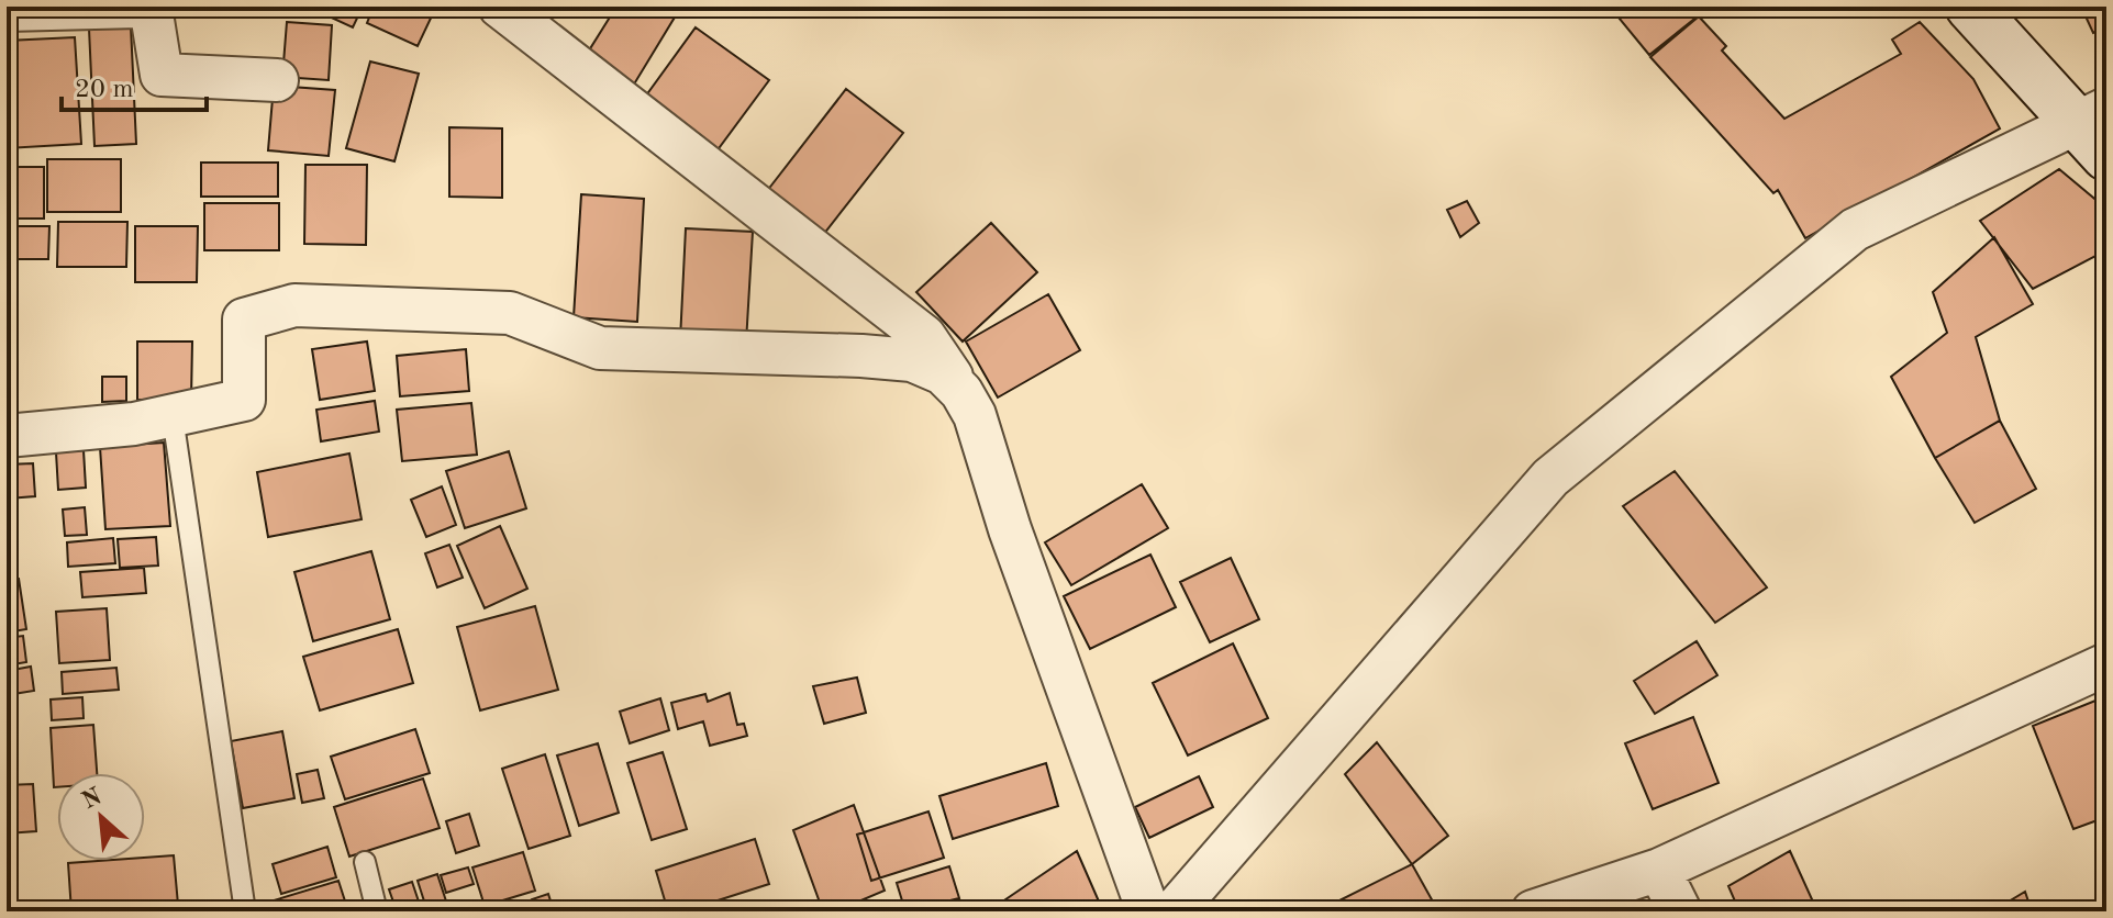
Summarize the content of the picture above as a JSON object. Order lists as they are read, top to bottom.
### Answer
{
  "scale_bar": "20 m",
  "north": "top left"
}
